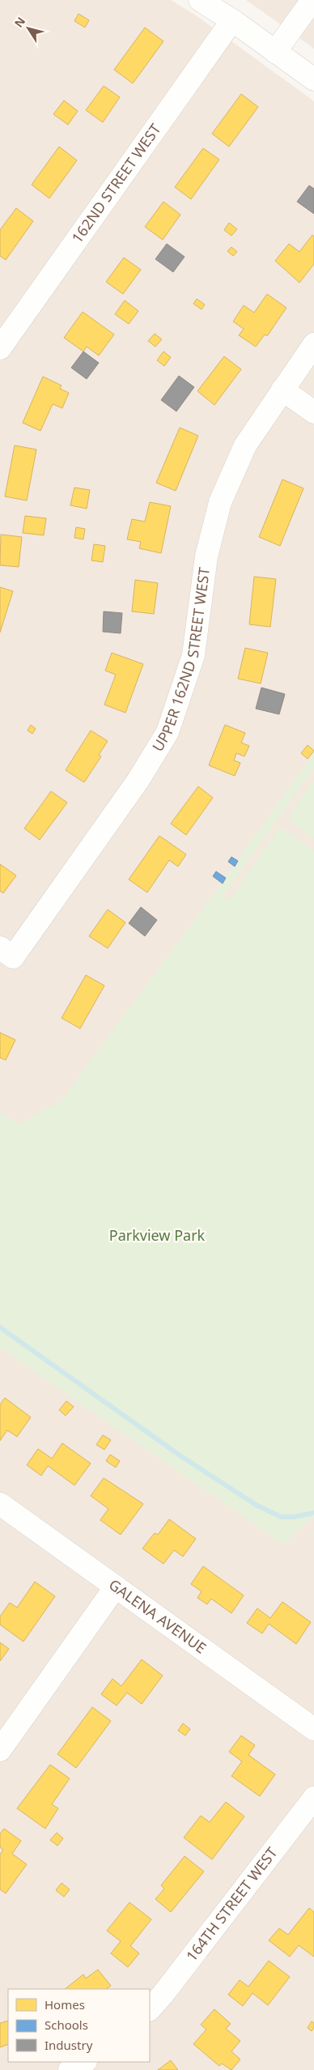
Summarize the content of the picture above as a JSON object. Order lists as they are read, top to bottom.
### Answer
{
  "streets": {
    "street": [
      "162ND STREET WEST",
      "UPPER 162ND STREET WEST",
      "GALENA AVENUE",
      "164TH STREET WEST"
    ]
  },
  "parks": ["Parkview Park"],
  "legend": ["Homes", "Schools", "Industry"],
  "north": "top left"
}
